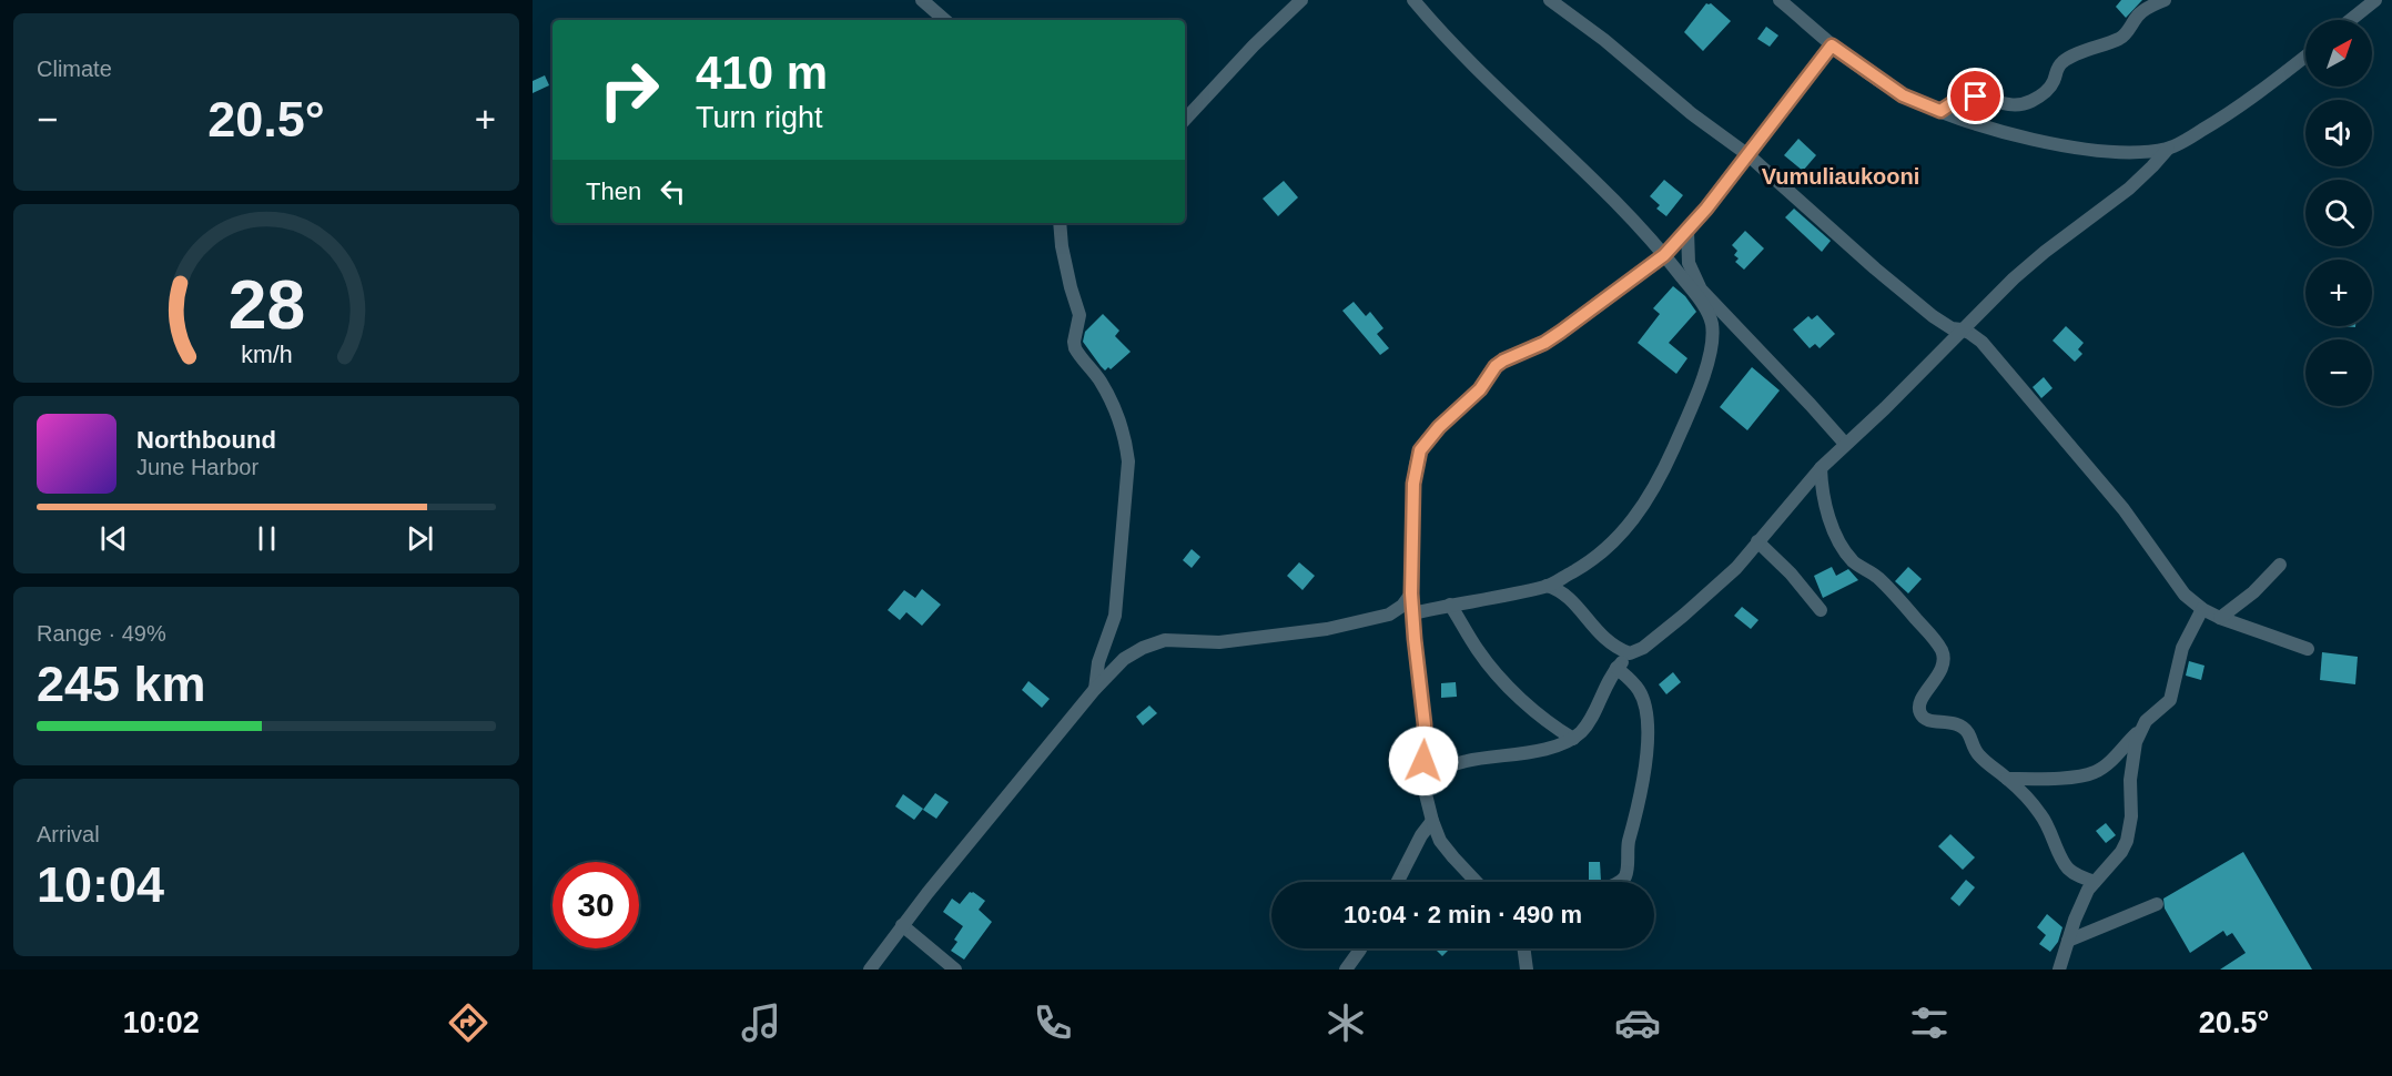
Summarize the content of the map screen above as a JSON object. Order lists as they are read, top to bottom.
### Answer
{
  "districts": ["Vumuliaukooni"],
  "north": "top right",
  "page": {
    "tile": [
      "Climate",
      ["Range · 49%", "245 km"],
      ["Arrival", "10:04"]
    ],
    "map_buttons": ["+", "−"],
    "turn": ["410 m", "Turn right"],
    "heat": ["−", "20.5°", "+"],
    "then": "Then",
    "song": ["Northbound", "June Harbor"],
    "limit": "30",
    "trip": "10:04 · 2 min · 490 m",
    "tabs": ["10:02", "20.5°"],
    "gauge": ["28", "km/h"]
  }
}
